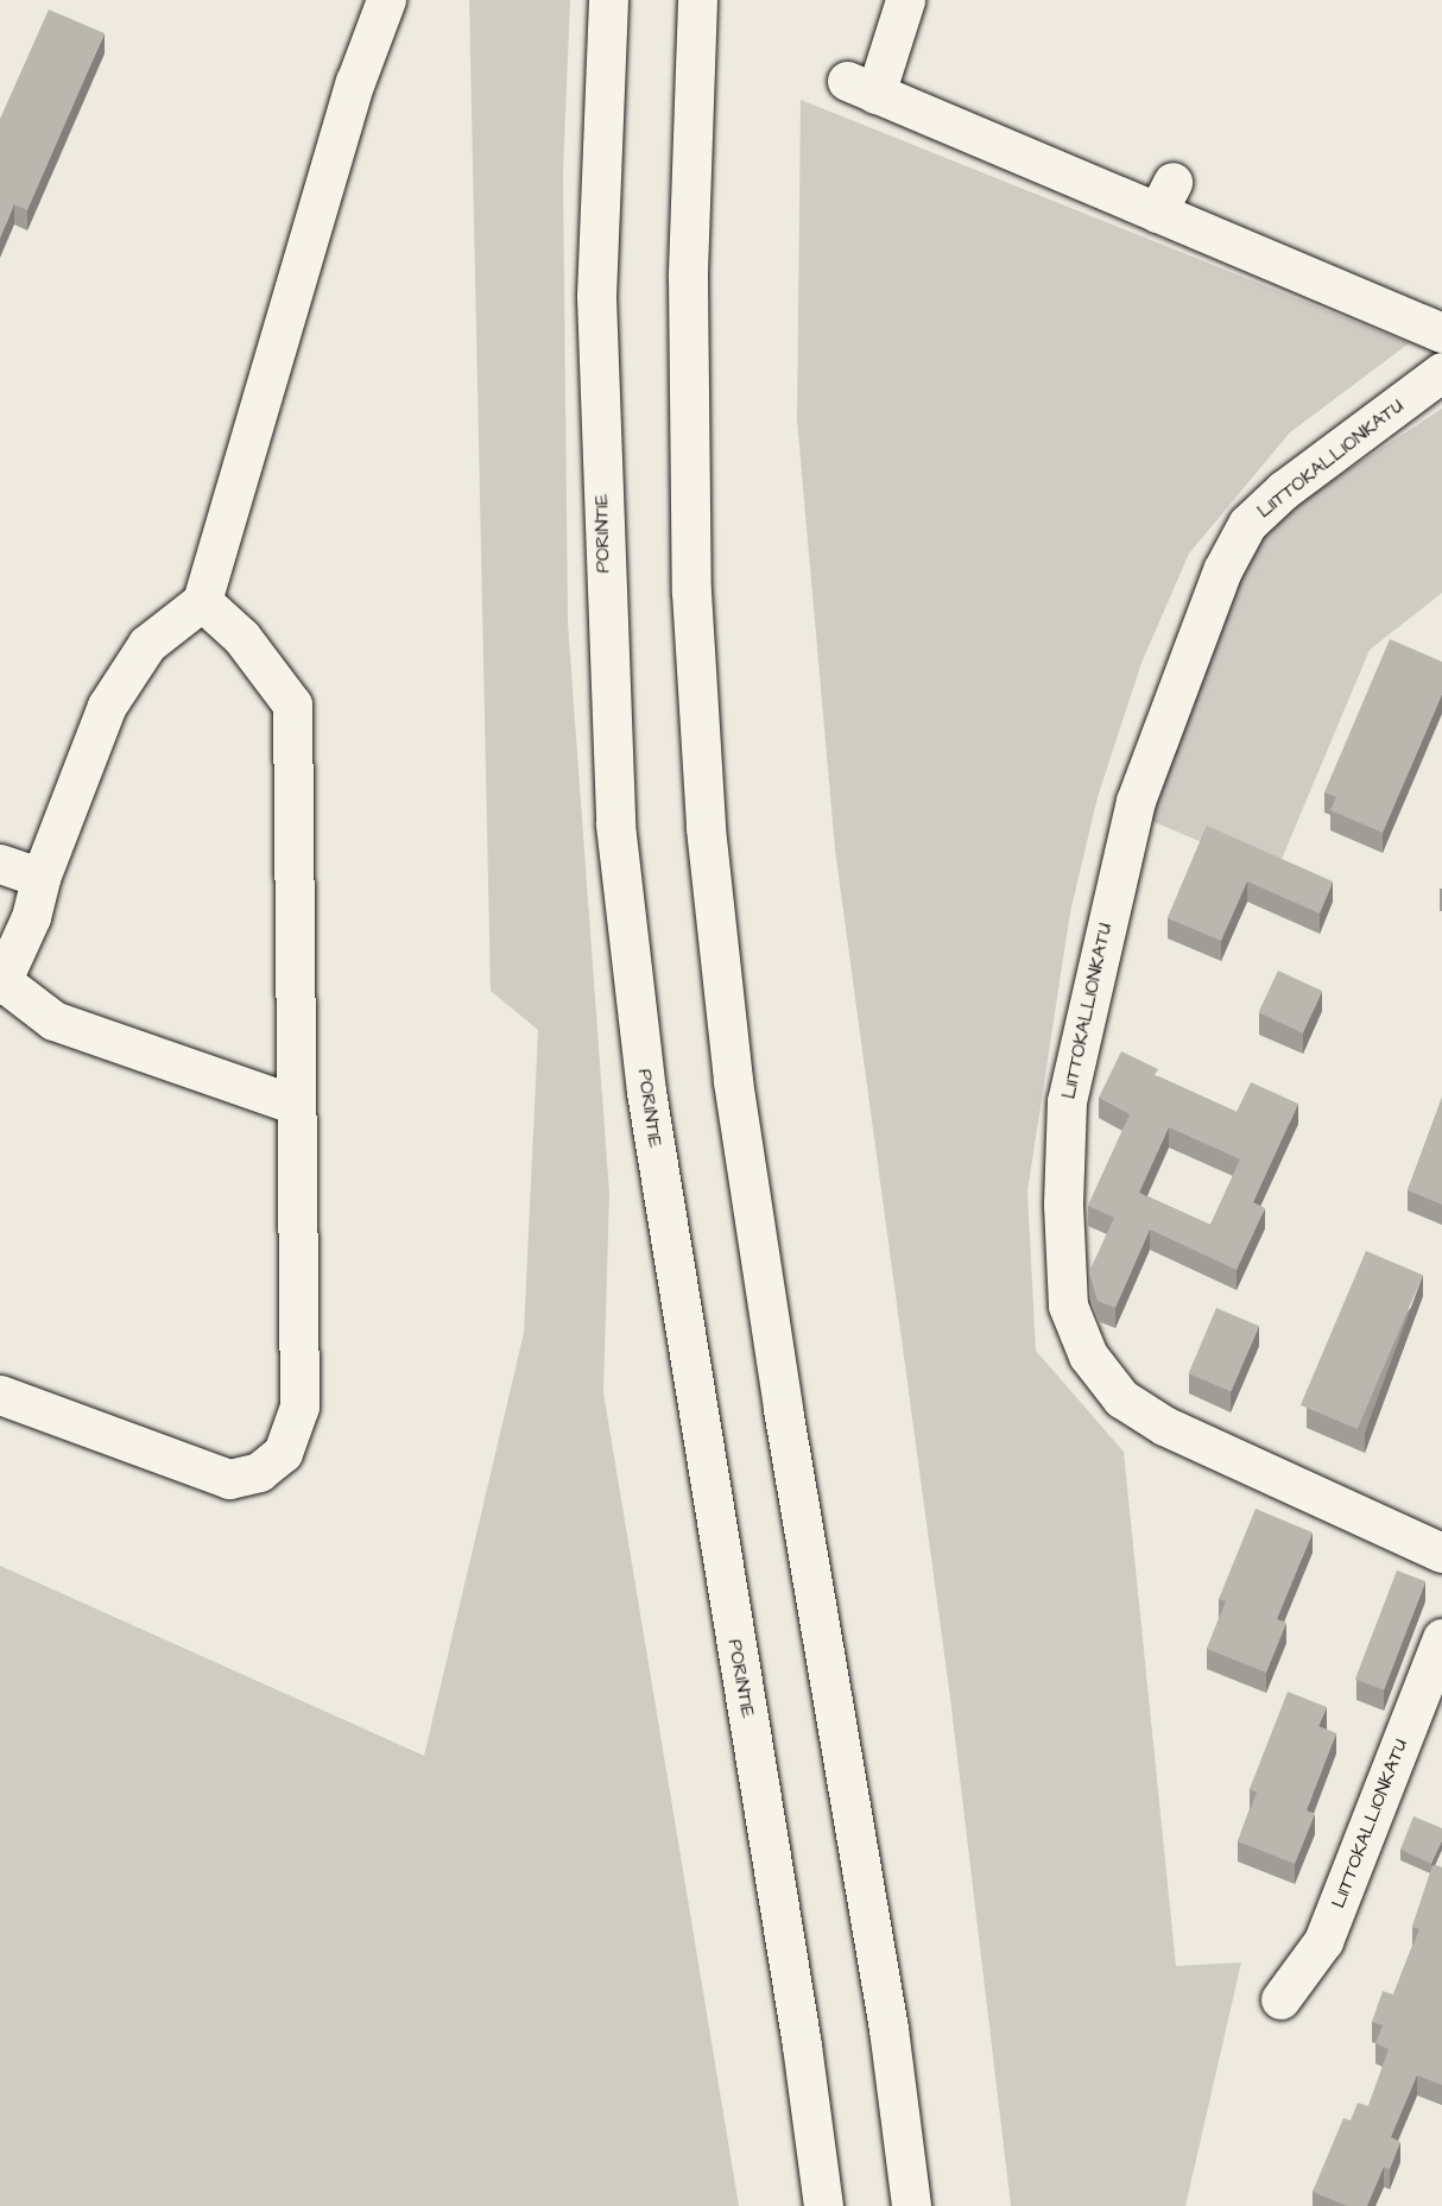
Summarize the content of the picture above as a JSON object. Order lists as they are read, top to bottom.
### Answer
{
  "streets": {
    "main road": ["LIITTOKALLIONKATU", "PORINTIE"]
  }
}
